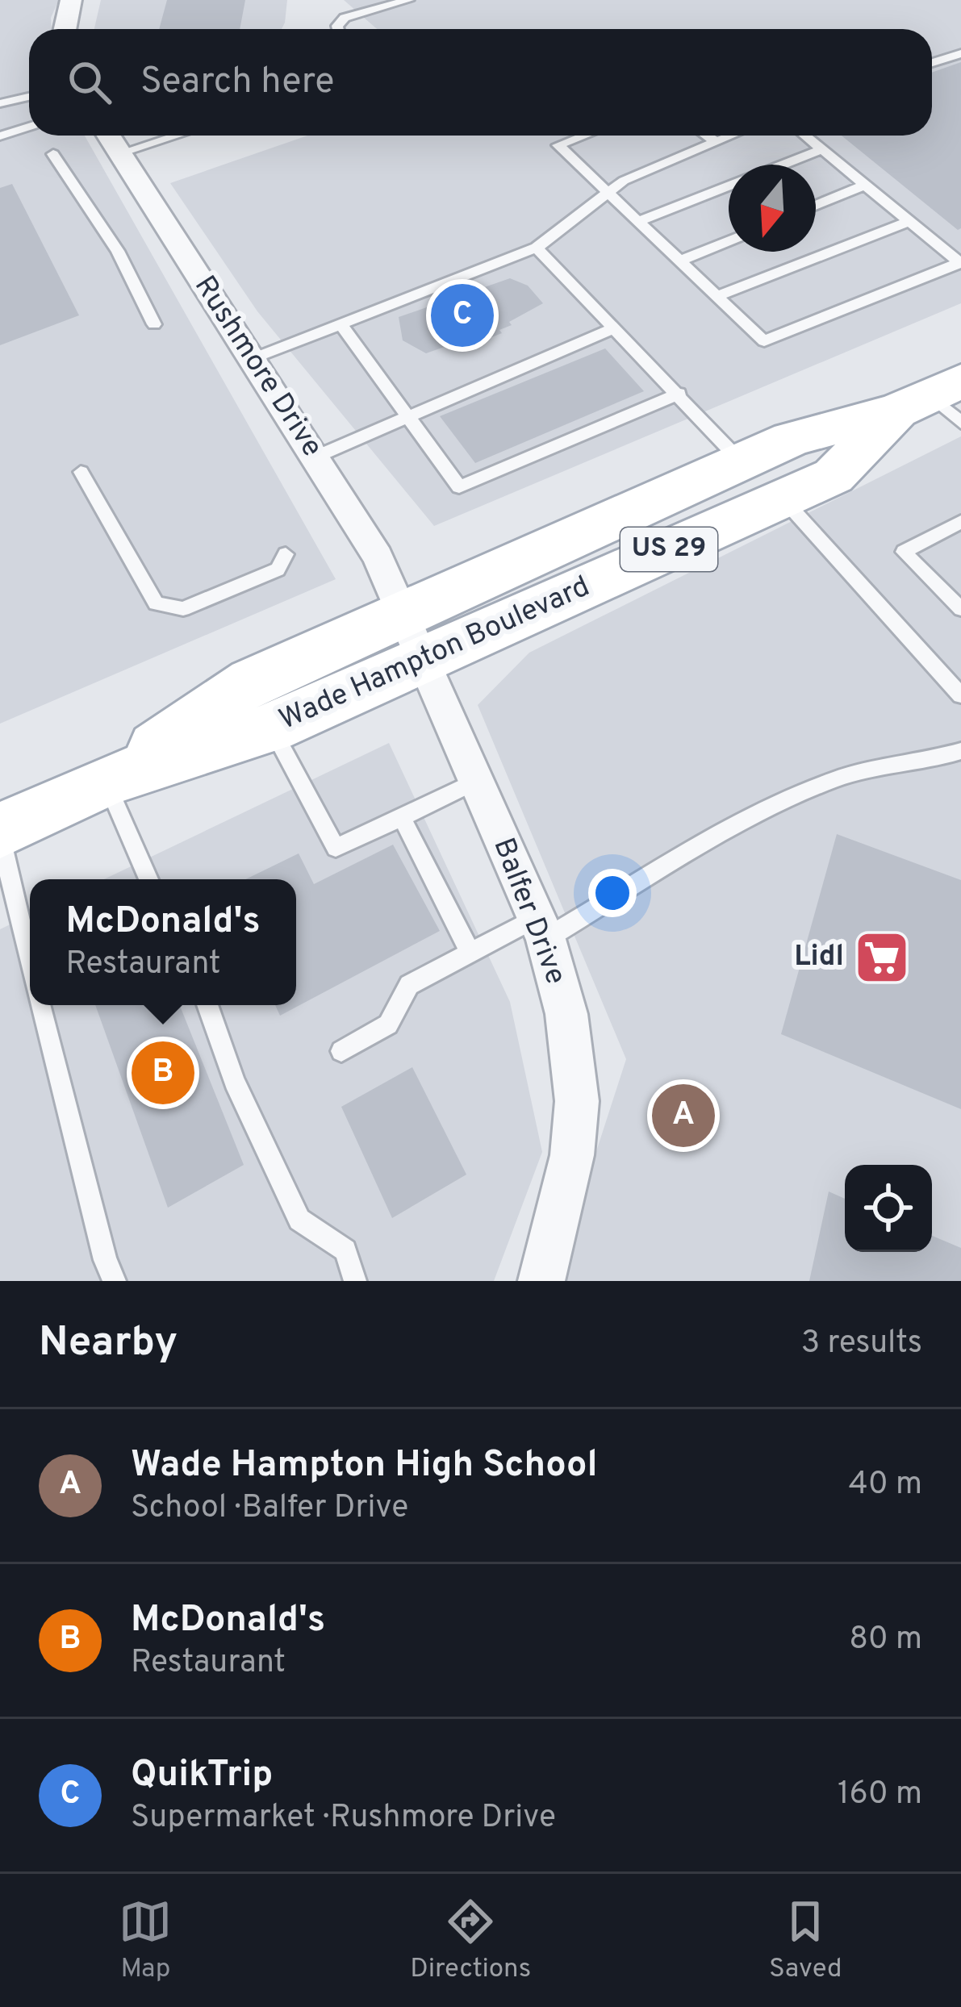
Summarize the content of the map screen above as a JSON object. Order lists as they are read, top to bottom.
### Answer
{
  "streets": {
    "main road": ["US 29", "Wade Hampton Boulevard"],
    "street": ["Rushmore Drive", "Balfer Drive"]
  },
  "crossings": [
    ["Rushmore Drive", "Wade Hampton Boulevard"],
    ["Rushmore Drive", "Balfer Drive"],
    ["Wade Hampton Boulevard", "Balfer Drive"]
  ],
  "places": {
    "supermarket": ["Lidl"]
  },
  "north": "bottom",
  "page": {
    "search": "Search here",
    "pins": ["C", "B", "A"],
    "popup": ["McDonald's", "Restaurant"],
    "heading": ["Nearby", "3 results"],
    "list": [
      {
        "mark": "A",
        "name": "Wade Hampton High School",
        "note": "School · Balfer Drive",
        "value": "40 m"
      },
      {
        "mark": "B",
        "name": "McDonald's",
        "note": "Restaurant",
        "value": "80 m"
      },
      {
        "mark": "C",
        "name": "QuikTrip",
        "note": "Supermarket · Rushmore Drive",
        "value": "160 m"
      }
    ],
    "nav": ["Map", "Directions", "Saved"]
  }
}
